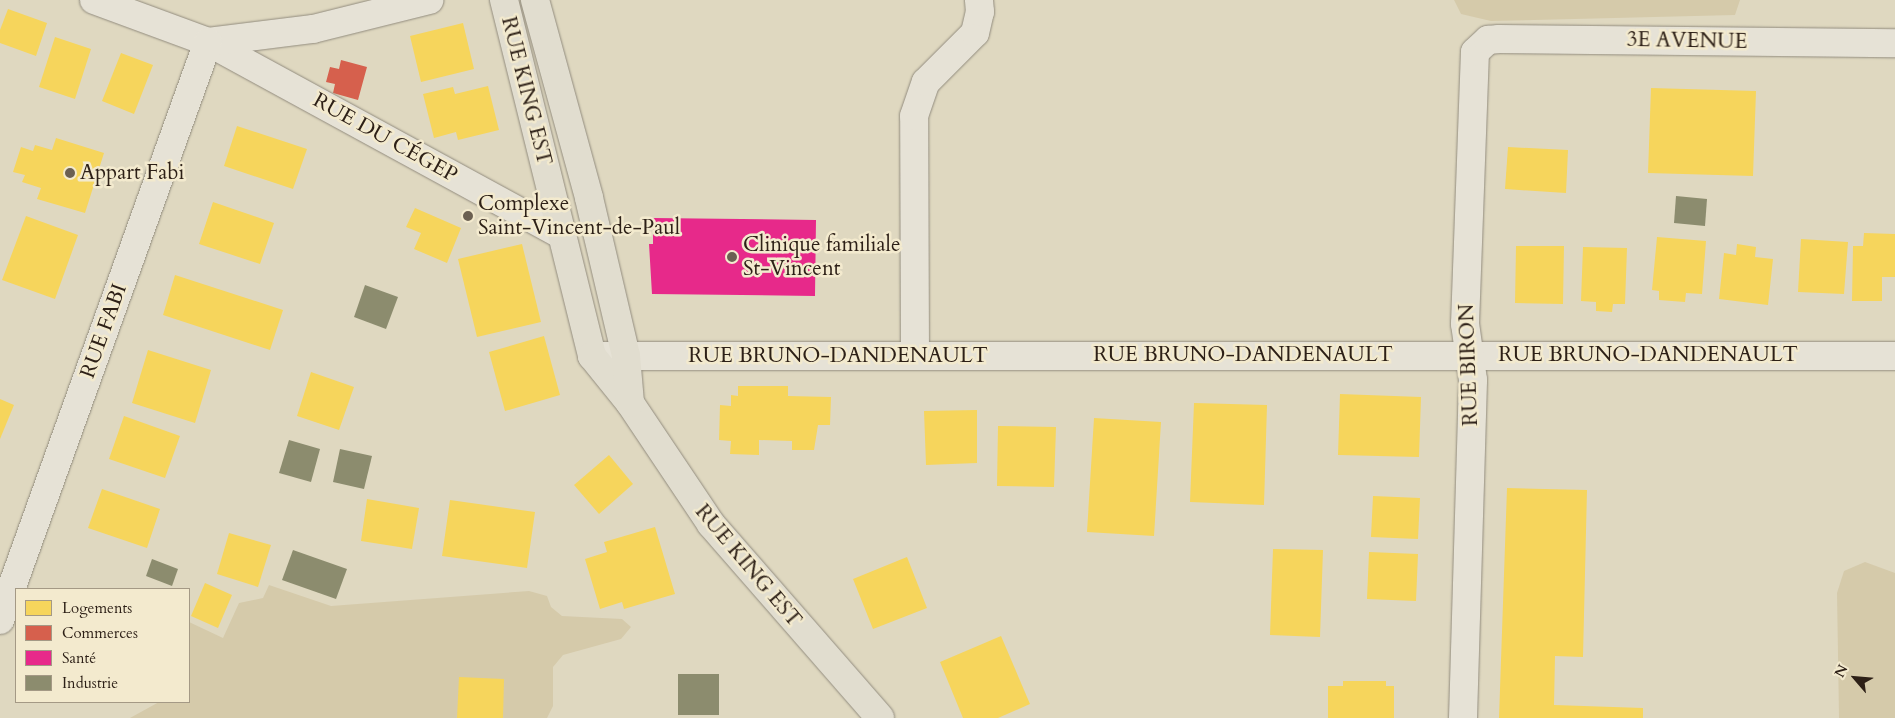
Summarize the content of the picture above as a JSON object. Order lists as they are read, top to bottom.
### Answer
{
  "streets": {
    "main road": ["RUE KING EST"],
    "street": [
      "3E AVENUE",
      "RUE DU CÉGEP",
      "RUE FABI",
      "RUE BRUNO-DANDENAULT",
      "RUE BIRON"
    ]
  },
  "crossings": [
    ["3E AVENUE", "RUE BIRON"],
    ["RUE KING EST", "RUE DU CÉGEP"],
    ["RUE KING EST", "RUE BRUNO-DANDENAULT"],
    ["RUE DU CÉGEP", "RUE FABI"],
    ["RUE BRUNO-DANDENAULT", "RUE BIRON"]
  ],
  "places": ["Appart Fabi", "Complexe Saint-Vincent-de-Paul", "Clinique familiale St-Vincent"],
  "legend": [
    "Logements",
    "Commerces",
    "Santé",
    "Industrie"
  ],
  "north": "top left"
}
